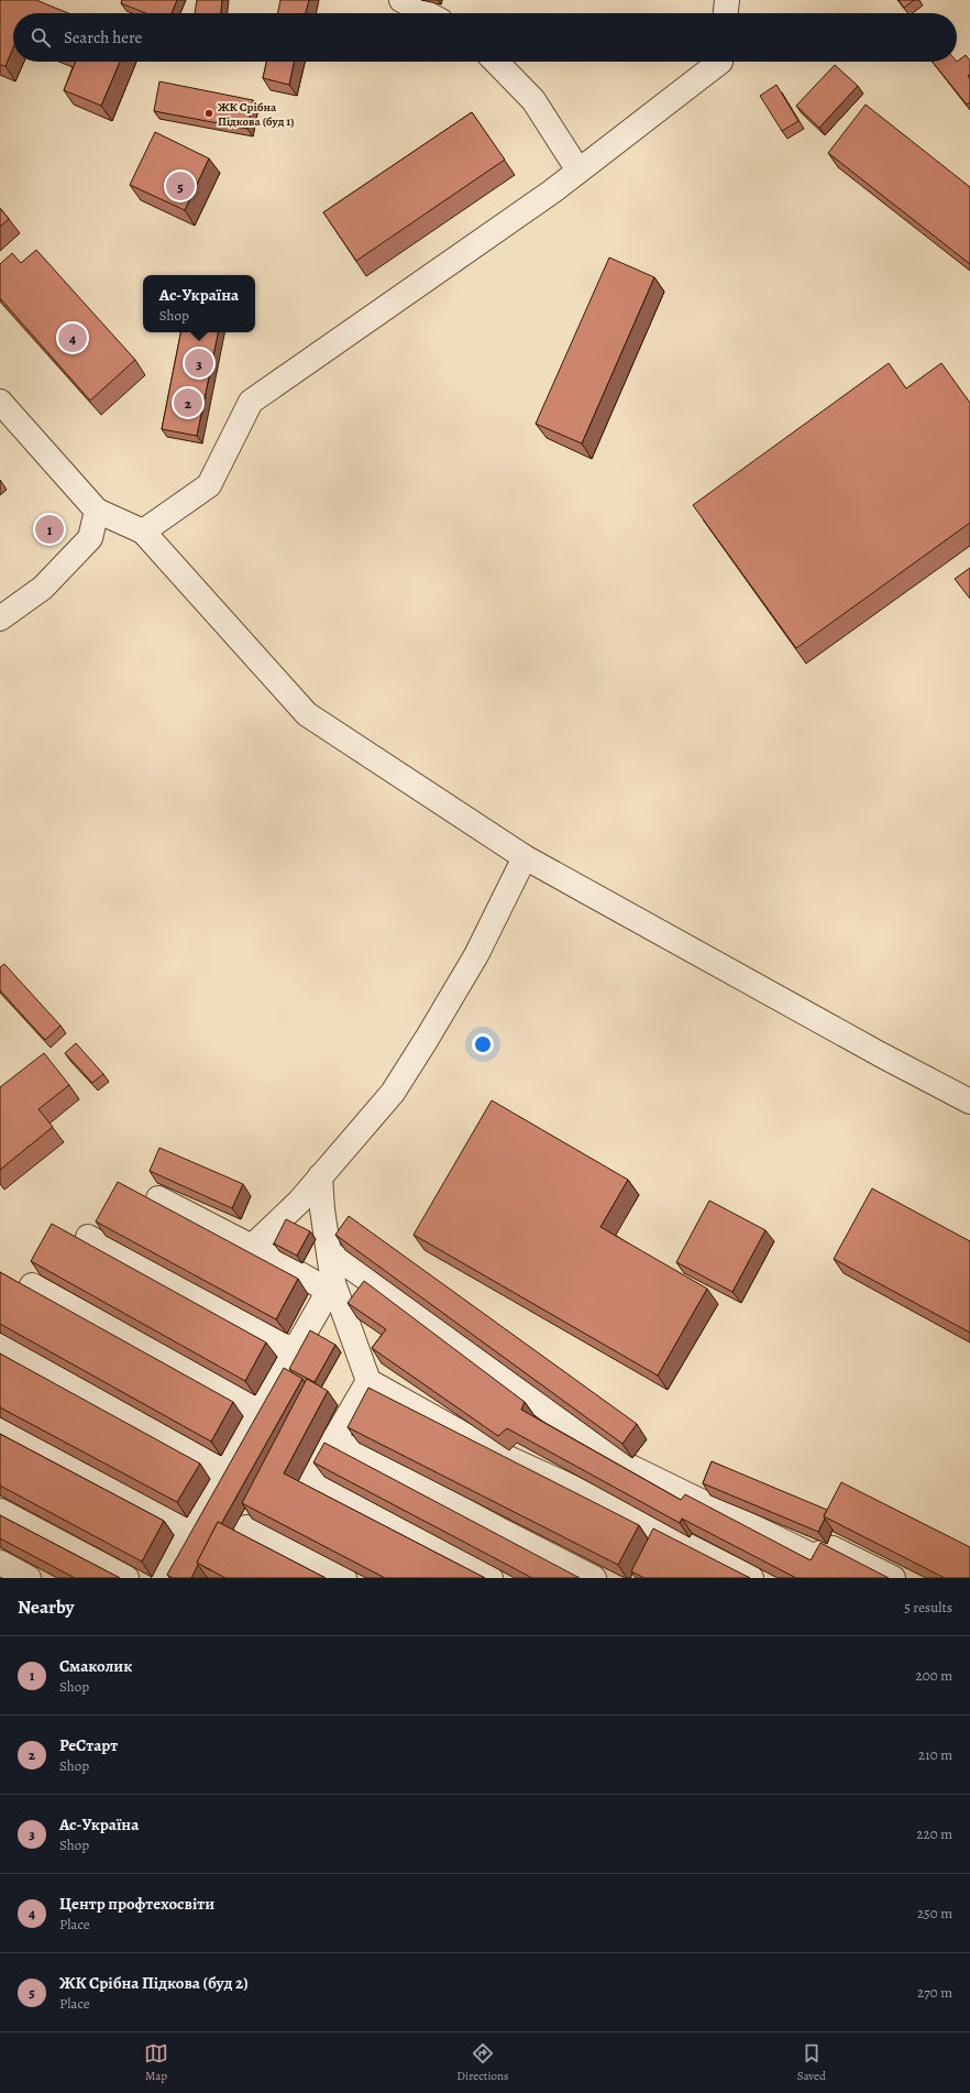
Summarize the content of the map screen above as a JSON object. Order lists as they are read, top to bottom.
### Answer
{
  "places": ["ЖК Срібна Підкова (буд 1)"],
  "page": {
    "search": "Search here",
    "pins": [
      "5",
      "4",
      "3",
      "2",
      "1"
    ],
    "popup": ["Ас-Україна", "Shop"],
    "heading": ["Nearby", "5 results"],
    "list": [
      {
        "mark": "1",
        "name": "Смаколик",
        "note": "Shop",
        "value": "200 m"
      },
      {
        "mark": "2",
        "name": "РеСтарт",
        "note": "Shop",
        "value": "210 m"
      },
      {
        "mark": "3",
        "name": "Ас-Україна",
        "note": "Shop",
        "value": "220 m"
      },
      {
        "mark": "4",
        "name": "Центр профтехосвіти",
        "note": "Place",
        "value": "250 m"
      },
      {
        "mark": "5",
        "name": "ЖК Срібна Підкова (буд 2)",
        "note": "Place",
        "value": "270 m"
      }
    ],
    "nav": ["Map", "Directions", "Saved"]
  }
}
